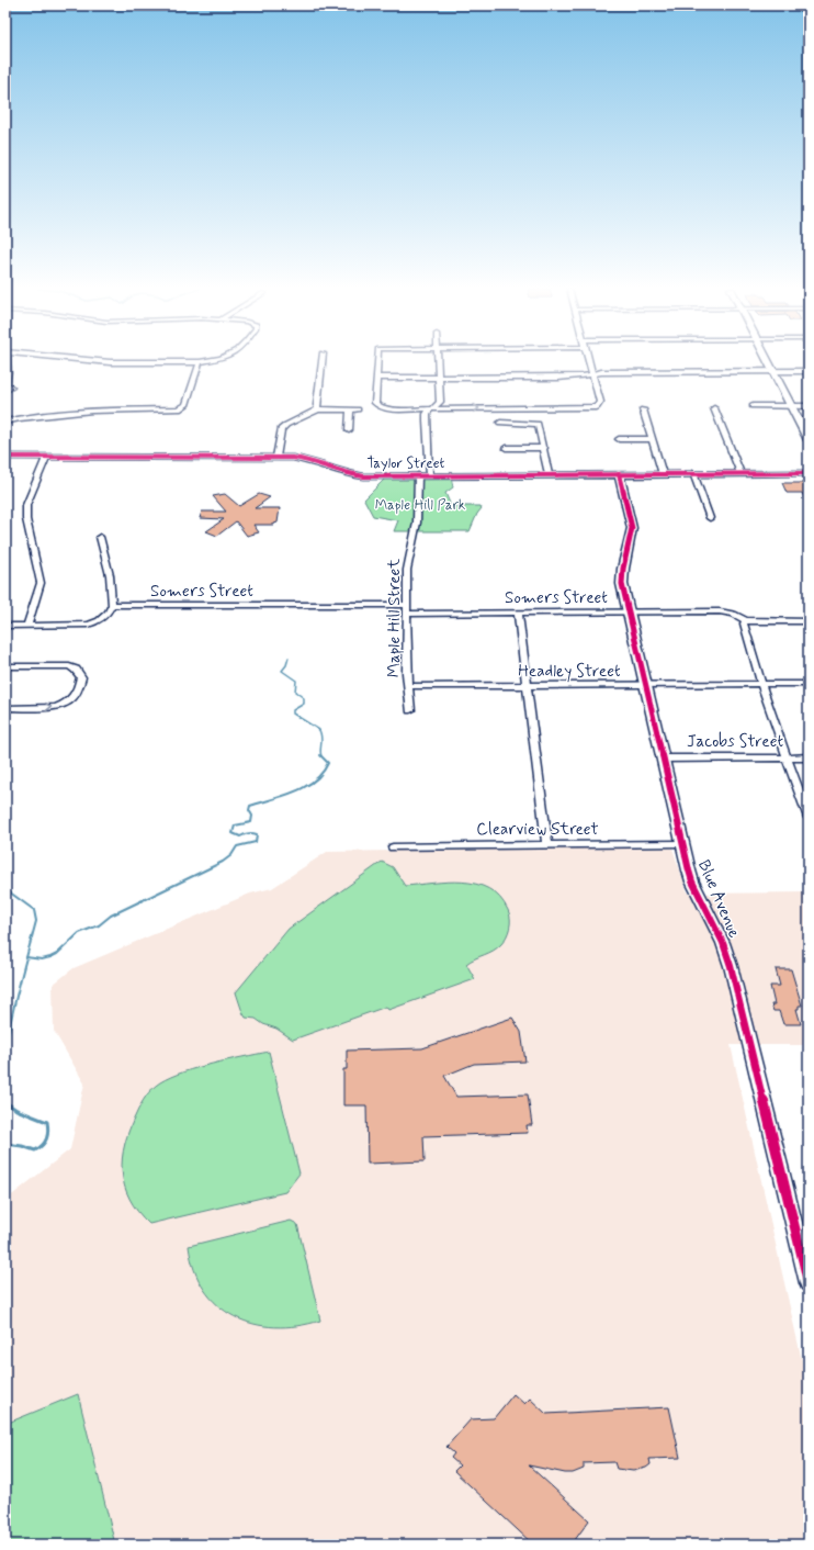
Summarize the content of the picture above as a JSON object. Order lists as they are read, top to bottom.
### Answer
{
  "streets": {
    "street": [
      "Taylor Street",
      "Somers Street",
      "Maple Hill Street",
      "Headley Street",
      "Jacobs Street",
      "Clearview Street",
      "Blue Avenue"
    ]
  },
  "crossings": [
    ["Taylor Street", "Maple Hill Street"],
    ["Taylor Street", "Blue Avenue"],
    ["Somers Street", "Maple Hill Street"],
    ["Somers Street", "Blue Avenue"],
    ["Maple Hill Street", "Headley Street"],
    ["Headley Street", "Blue Avenue"],
    ["Jacobs Street", "Blue Avenue"],
    ["Clearview Street", "Blue Avenue"]
  ],
  "parks": ["Maple Hill Park"]
}
